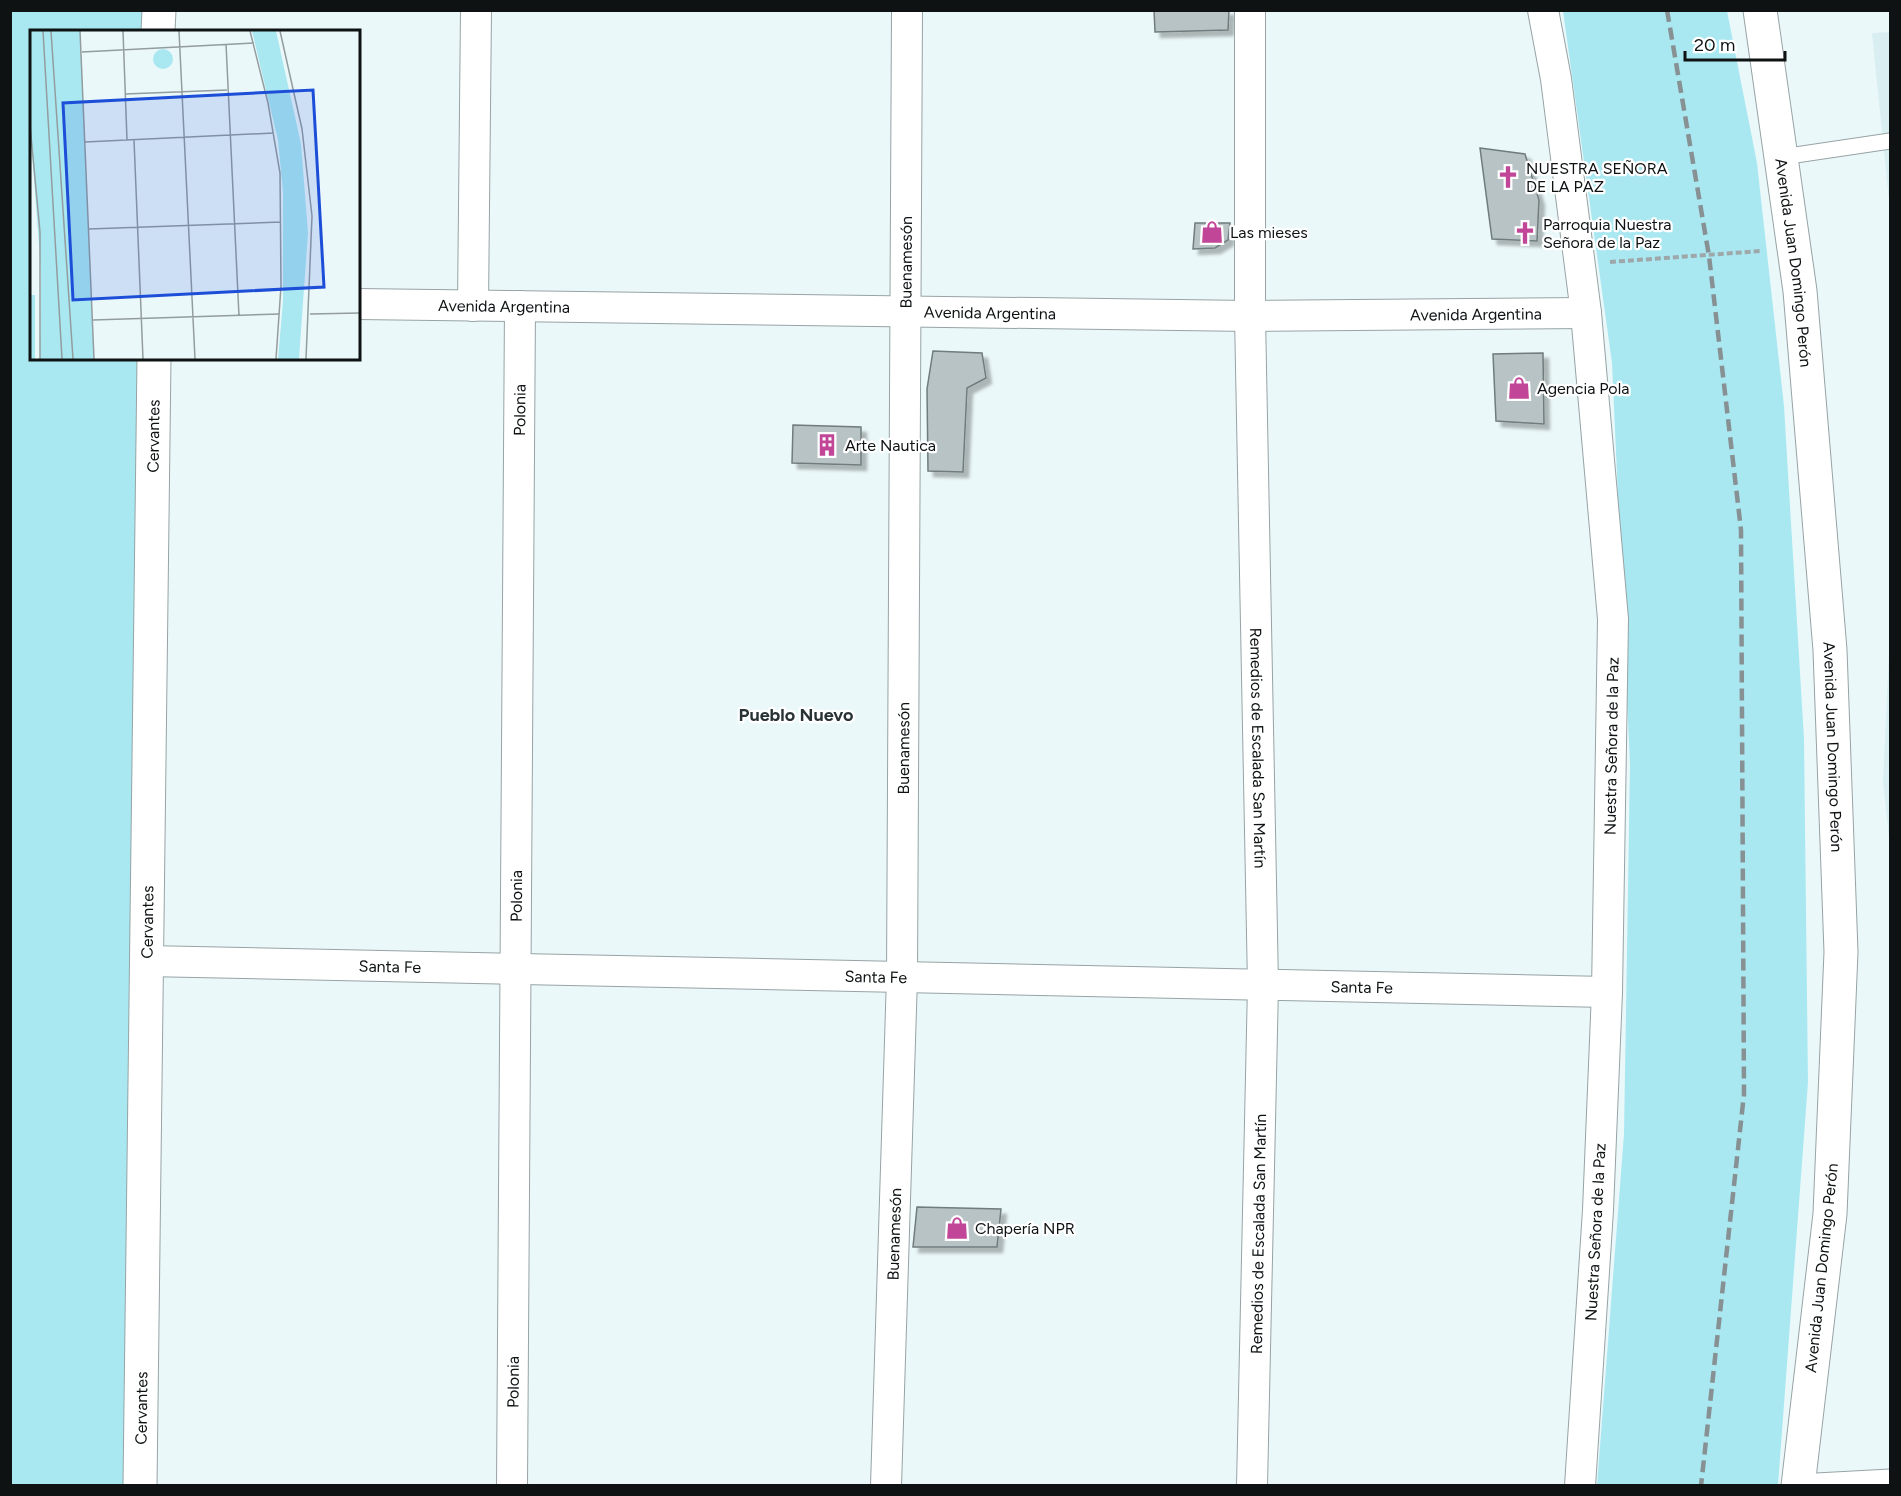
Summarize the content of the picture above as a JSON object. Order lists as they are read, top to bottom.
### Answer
{
  "streets": {
    "street": [
      "Buenamesón",
      "Avenida Juan Domingo Perón",
      "Avenida Argentina",
      "Polonia",
      "Cervantes",
      "Nuestra Señora de la Paz",
      "Remedios de Escalada San Martín",
      "Santa Fe"
    ]
  },
  "crossings": [
    ["Buenamesón", "Avenida Argentina"],
    ["Buenamesón", "Santa Fe"],
    ["Avenida Argentina", "Polonia"],
    ["Avenida Argentina", "Nuestra Señora de la Paz"],
    ["Avenida Argentina", "Remedios de Escalada San Martín"],
    ["Polonia", "Santa Fe"],
    ["Cervantes", "Santa Fe"],
    ["Nuestra Señora de la Paz", "Santa Fe"],
    ["Remedios de Escalada San Martín", "Santa Fe"]
  ],
  "districts": ["Pueblo Nuevo"],
  "places": {
    "church": ["NUESTRA SEÑORA DE LA PAZ", "Parroquia Nuestra Señora de la Paz"],
    "shop": ["Las mieses", "Agencia Pola", "Chapería NPR"],
    "building": ["Arte Nautica"]
  },
  "scale_bar": "20 m"
}
